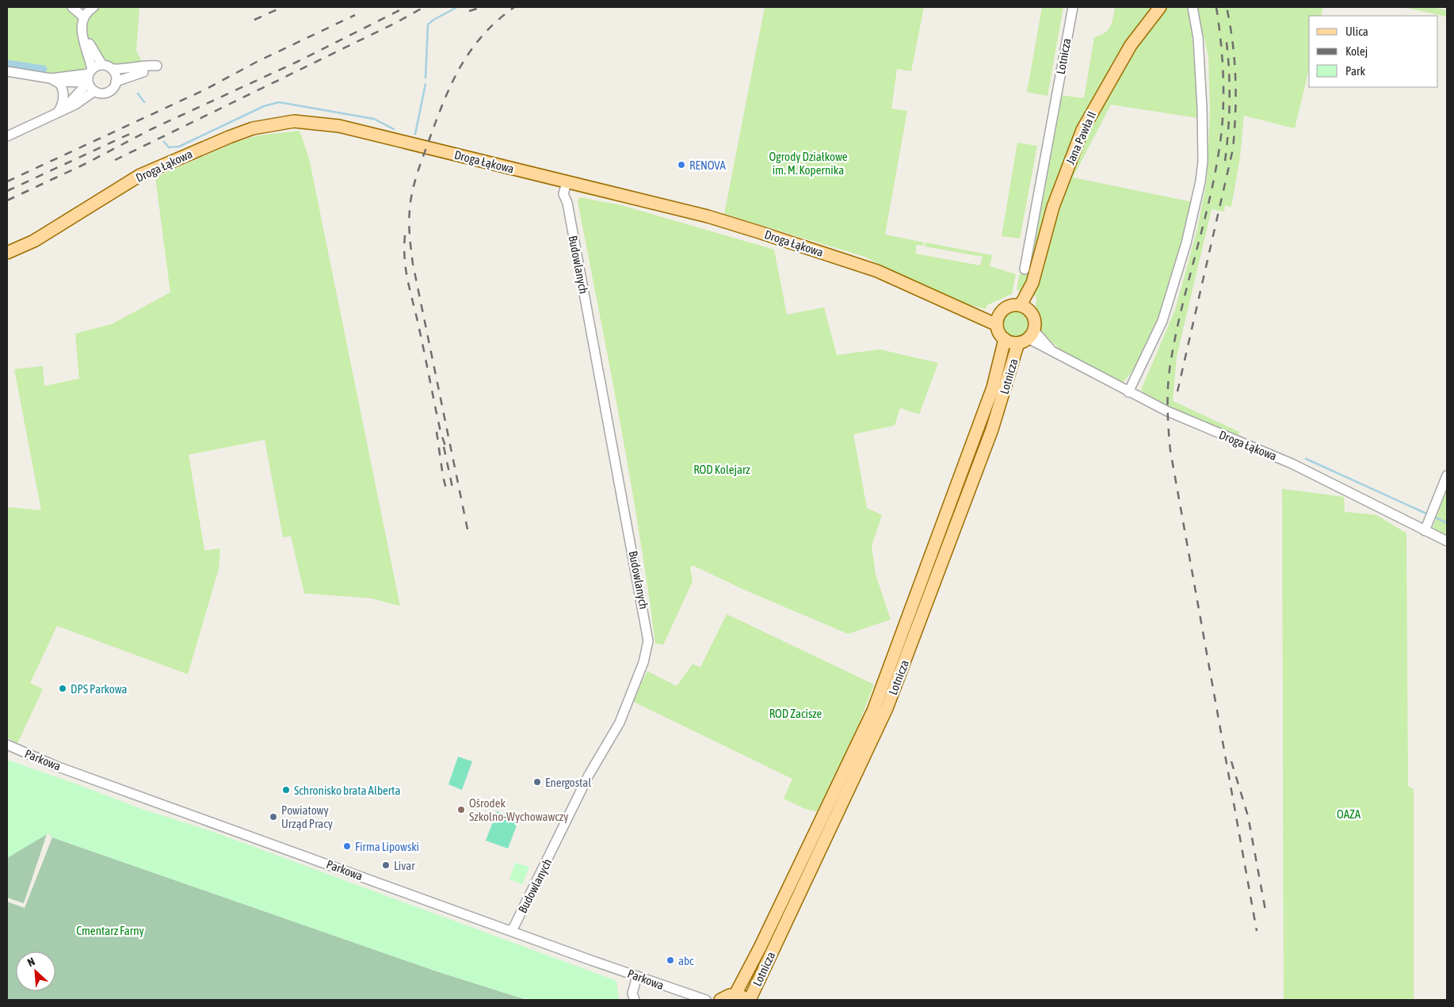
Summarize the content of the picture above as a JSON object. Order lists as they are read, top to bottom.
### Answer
{
  "streets": {
    "main road": ["Lotnicza", "Jana Pawła II", "Droga Łąkowa"],
    "street": ["Budowlanych", "Parkowa"]
  },
  "crossings": [
    ["Lotnicza", "Jana Pawła II"],
    ["Lotnicza", "Droga Łąkowa"],
    ["Jana Pawła II", "Droga Łąkowa"],
    ["Droga Łąkowa", "Budowlanych"],
    ["Budowlanych", "Parkowa"]
  ],
  "parks": [
    "Ogrody Działkowe im. M. Kopernika",
    "ROD Kolejarz",
    "ROD Zacisze",
    "OAZA",
    "Cmentarz Farny"
  ],
  "places": [
    "RENOVA",
    "DPS Parkowa",
    "Energostal",
    "Schronisko brata Alberta",
    "Ośrodek Szkolno-Wychowawczy",
    "Powiatowy Urząd Pracy",
    "Firma Lipowski",
    "Livar",
    "abc"
  ],
  "legend": ["Ulica", "Kolej", "Park"],
  "north": "top left"
}
